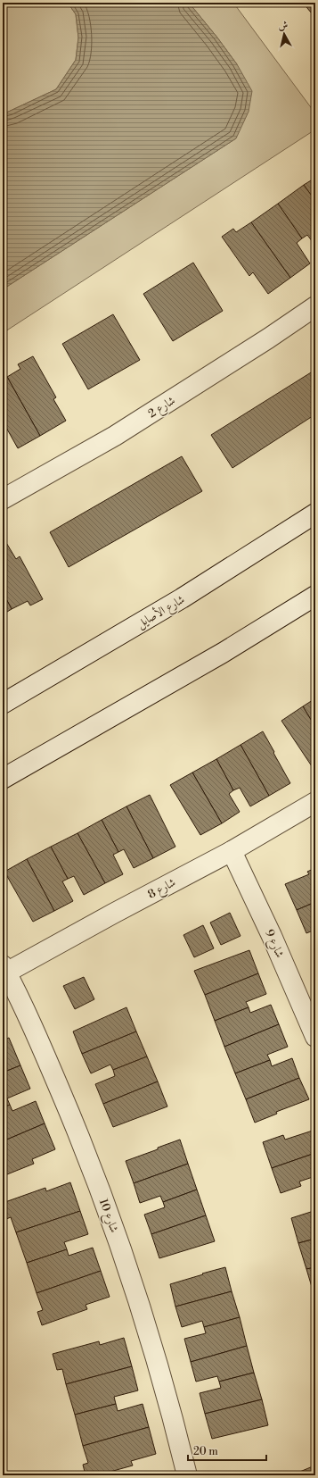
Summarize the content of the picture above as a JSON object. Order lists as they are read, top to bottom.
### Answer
{
  "streets": {
    "street": [
      "شارع 2",
      "شارع الأصايل",
      "شارع 8",
      "شارع 9",
      "شارع 10"
    ]
  },
  "crossings": [
    ["شارع 8", "شارع 9"],
    ["شارع 8", "شارع 10"]
  ],
  "scale_bar": "20 m",
  "north": "top"
}
